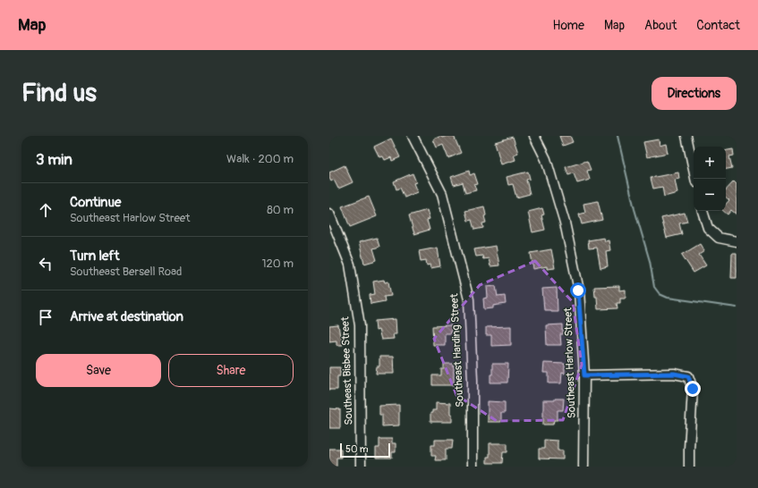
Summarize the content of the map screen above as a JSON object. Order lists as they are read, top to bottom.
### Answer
{
  "streets": {
    "street": ["Southeast Harding Street", "Southeast Harlow Street", "Southeast Bisbee Street"]
  },
  "scale_bar": "50 m",
  "page": {
    "header": "Map",
    "nav": [
      "Home",
      "Map",
      "About",
      "Contact"
    ],
    "buttons": [
      "Directions",
      ["Save", "Share"]
    ],
    "title": "Find us",
    "heading": ["3 min", "Walk · 200 m"],
    "map_buttons": ["+", "−"],
    "list": [
      ["Continue", "Southeast Harlow Street", "80 m"],
      ["Turn left", "Southeast Bersell Road", "120 m"],
      "Arrive at destination"
    ],
    "scale": "50 m"
  }
}
